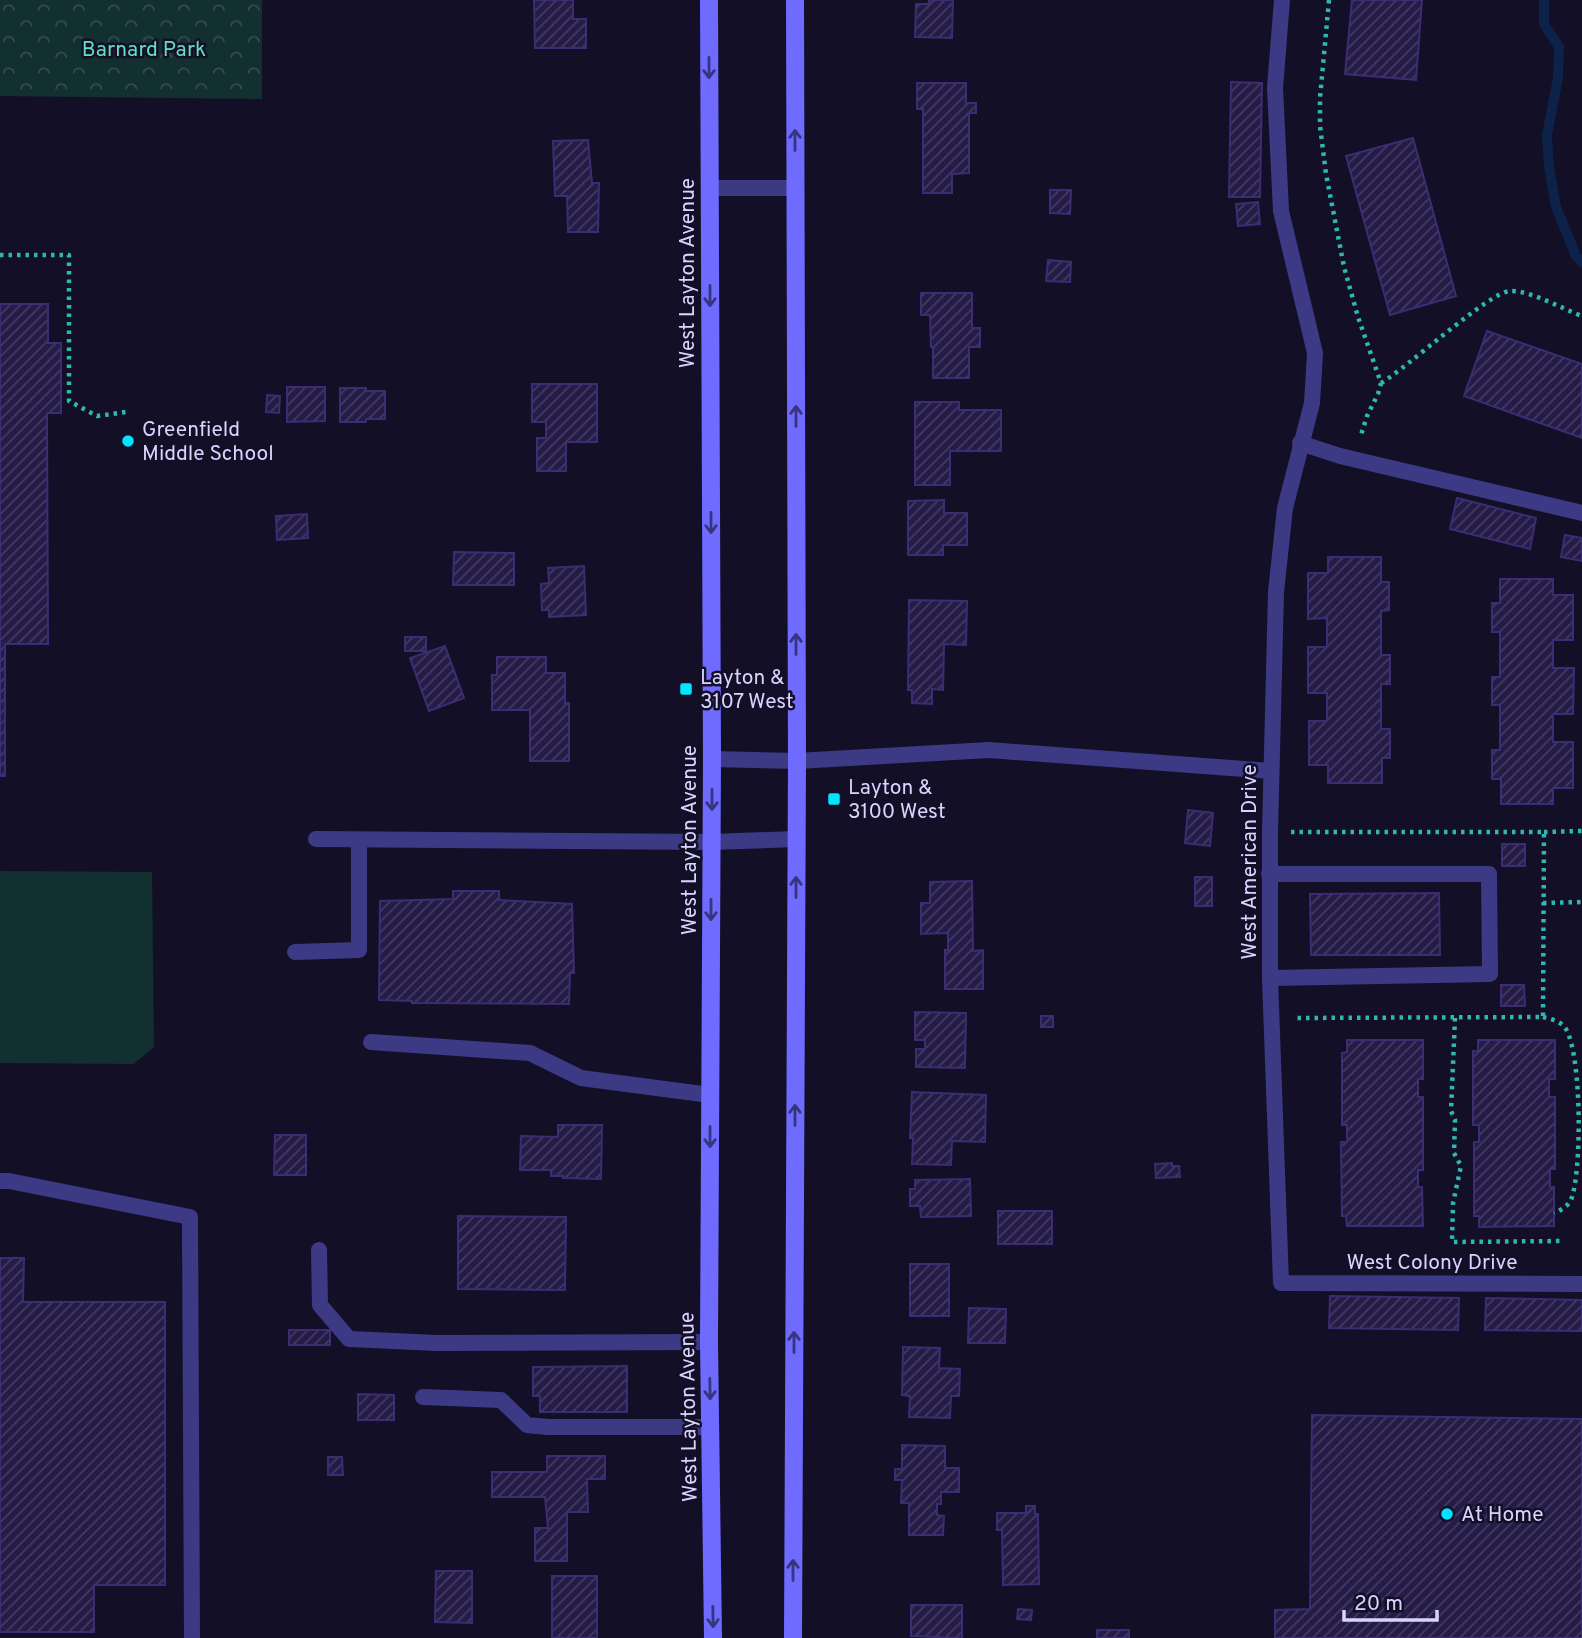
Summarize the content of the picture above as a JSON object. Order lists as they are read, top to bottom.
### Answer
{
  "streets": {
    "main road": ["West Layton Avenue"],
    "lane": ["West American Drive", "West Colony Drive"]
  },
  "crossings": [
    ["West American Drive", "West Colony Drive"]
  ],
  "parks": ["Barnard Park"],
  "places": {
    "other": ["Greenfield Middle School", "At Home"],
    "transit": ["Layton & 3107 West", "Layton & 3100 West"]
  },
  "scale_bar": "20 m"
}
